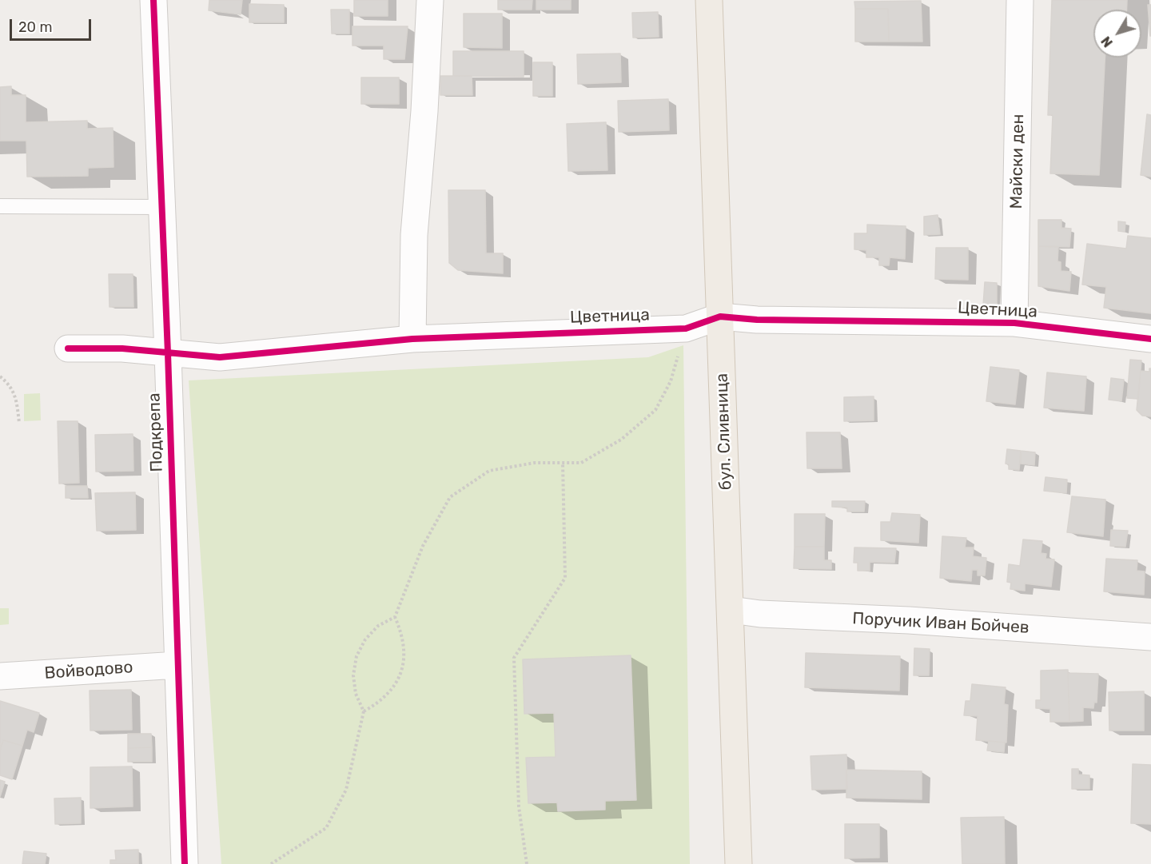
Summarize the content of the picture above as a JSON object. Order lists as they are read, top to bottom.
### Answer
{
  "streets": {
    "main road": ["бул. Сливница"],
    "street": [
      "Майски ден",
      "Цветница",
      "Подкрепа",
      "Поручик Иван Бойчев",
      "Войводово"
    ]
  },
  "crossings": [
    ["Майски ден", "Цветница"],
    ["Цветница", "бул. Сливница"],
    ["Цветница", "Подкрепа"],
    ["бул. Сливница", "Поручик Иван Бойчев"],
    ["Подкрепа", "Войводово"]
  ],
  "scale_bar": "20 m",
  "north": "bottom left"
}
